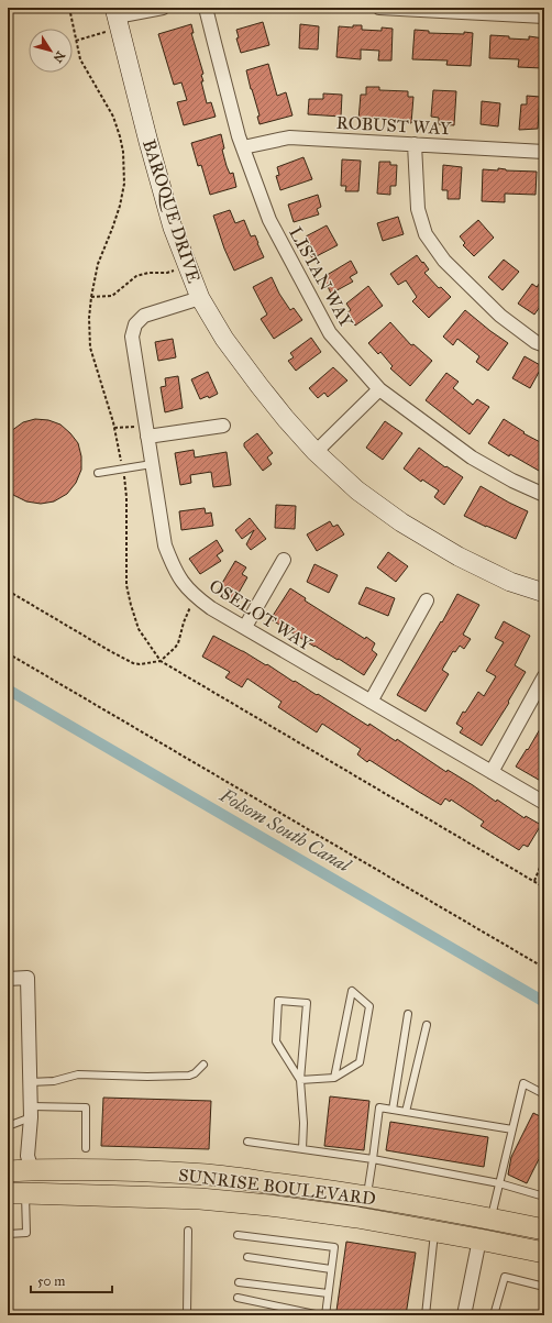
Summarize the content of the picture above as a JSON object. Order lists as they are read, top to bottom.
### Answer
{
  "streets": {
    "main road": ["SUNRISE BOULEVARD"],
    "street": [
      "ROBUST WAY",
      "BAROQUE DRIVE",
      "LISTAN WAY",
      "OSELOT WAY"
    ]
  },
  "crossings": [
    ["ROBUST WAY", "LISTAN WAY"],
    ["BAROQUE DRIVE", "OSELOT WAY"]
  ],
  "water": ["Folsom South Canal"],
  "scale_bar": "50 m",
  "north": "bottom right"
}
